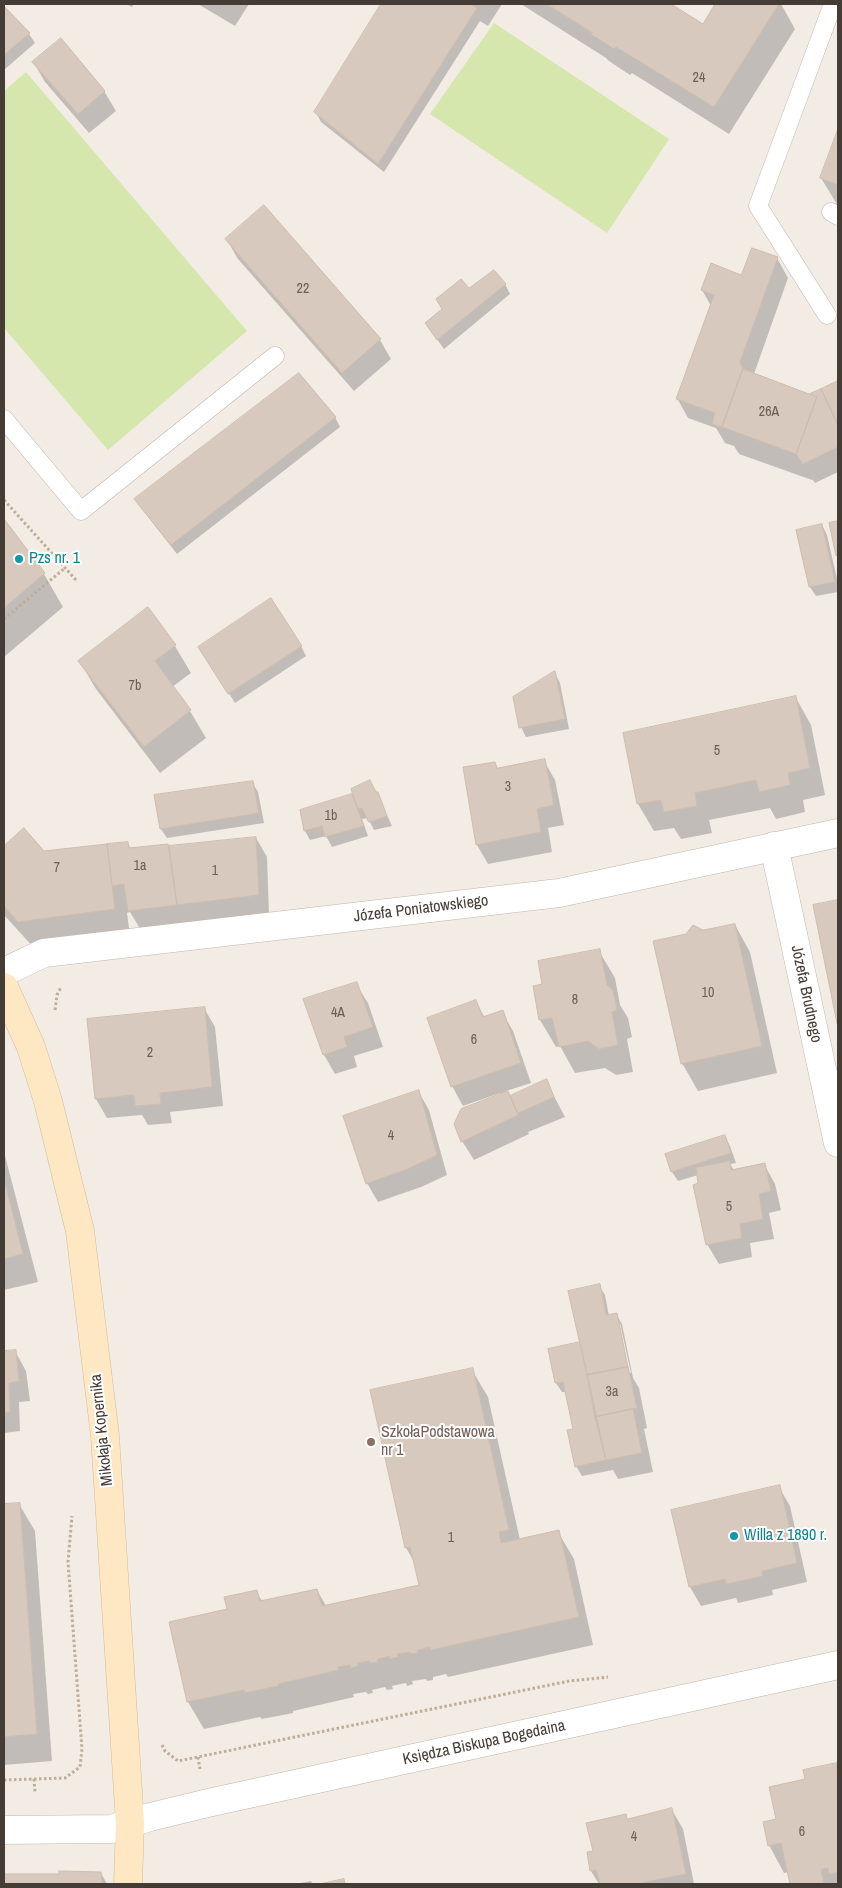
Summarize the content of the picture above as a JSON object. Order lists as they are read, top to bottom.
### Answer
{
  "streets": {
    "street": [
      "Józefa Poniatowskiego",
      "Józefa Brudnego",
      "Mikołaja Kopernika",
      "Księdza Biskupa Bogedaina"
    ]
  },
  "crossings": [
    ["Józefa Poniatowskiego", "Józefa Brudnego"],
    ["Mikołaja Kopernika", "Księdza Biskupa Bogedaina"]
  ],
  "places": ["Pzs nr. 1", "SzkołaPodstawowa nr 1", "Willa z 1890 r."],
  "house_numbers": [
    "24",
    "22",
    "26A",
    "7b",
    "5",
    "3",
    "1b",
    "1a",
    "7",
    "1",
    "10",
    "8",
    "4A",
    "6",
    "2",
    "4",
    "5",
    "3a",
    "1",
    "6",
    "4"
  ]
}
